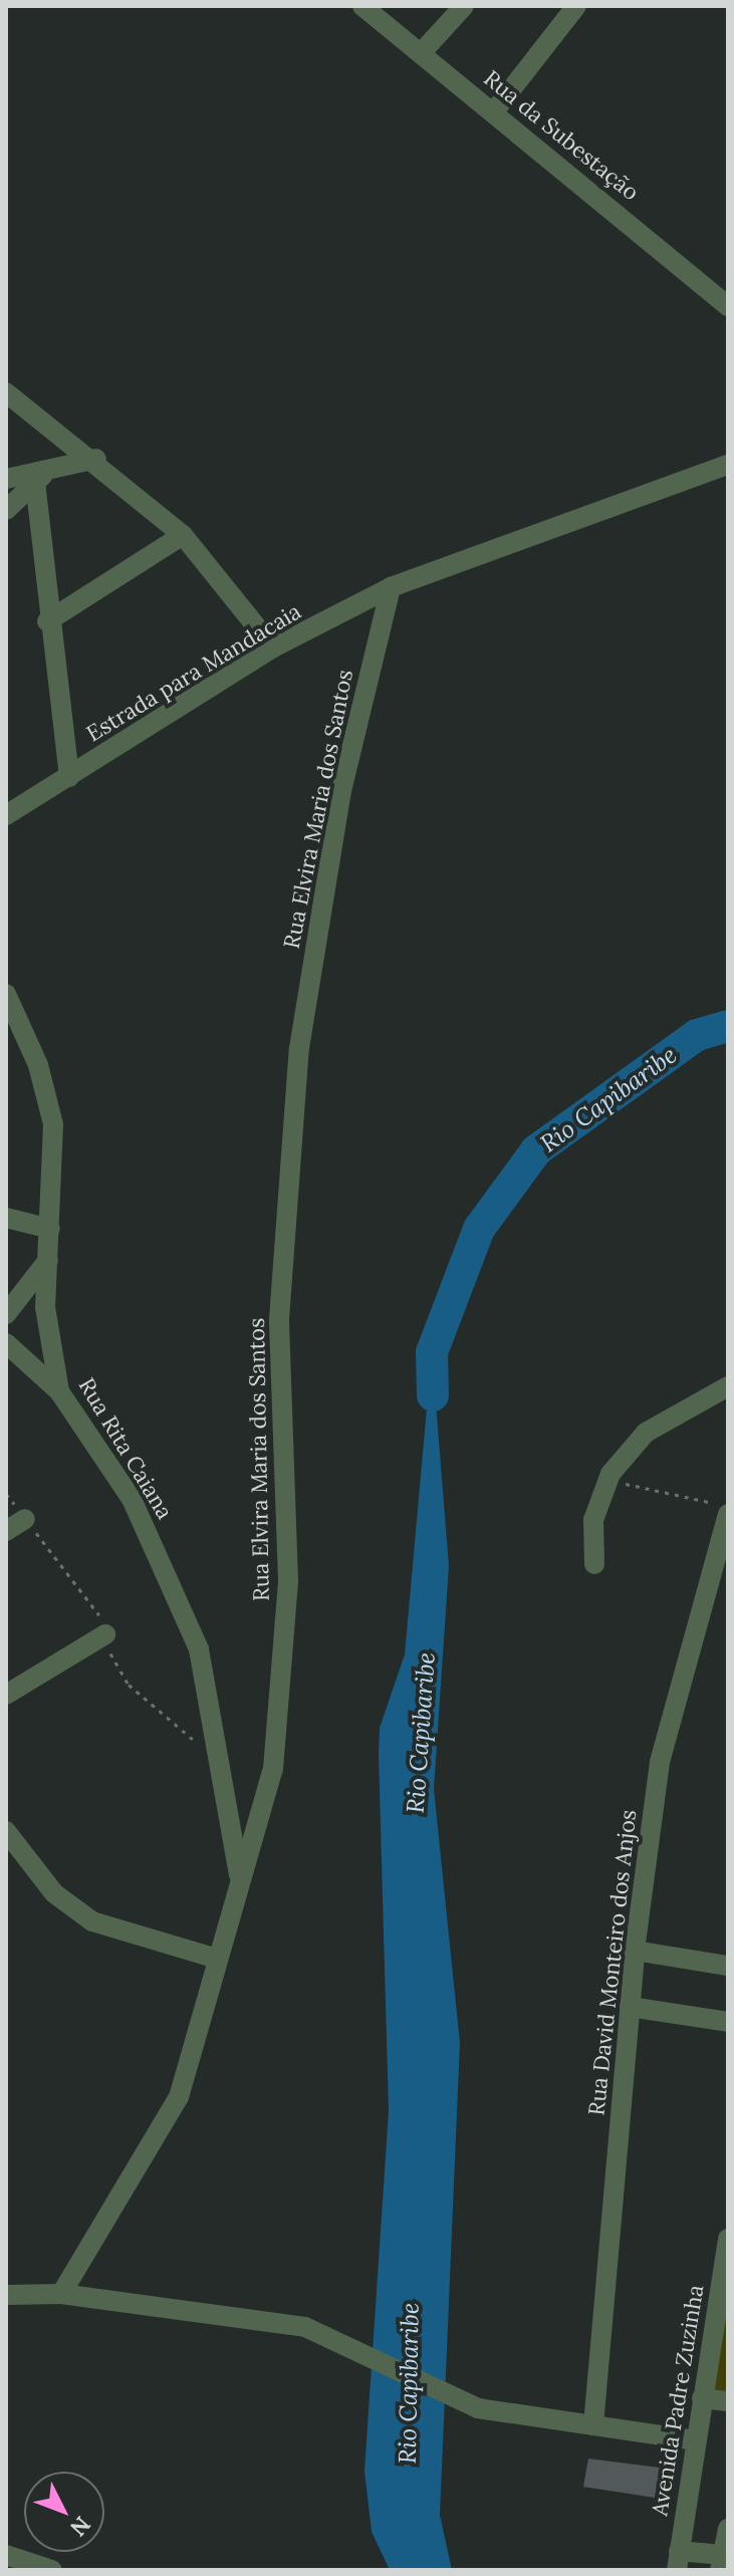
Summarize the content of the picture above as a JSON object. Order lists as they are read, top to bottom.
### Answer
{
  "streets": {
    "street": [
      "Rua da Subestação",
      "Estrada para Mandacaia",
      "Rua Elvira Maria dos Santos",
      "Rua Rita Caiana",
      "Rua David Monteiro dos Anjos",
      "Avenida Padre Zuzinha"
    ]
  },
  "crossings": [
    ["Estrada para Mandacaia", "Rua Elvira Maria dos Santos"],
    ["Rua Elvira Maria dos Santos", "Rua Rita Caiana"]
  ],
  "water": ["Rio Capibaribe"],
  "north": "bottom right"
}
